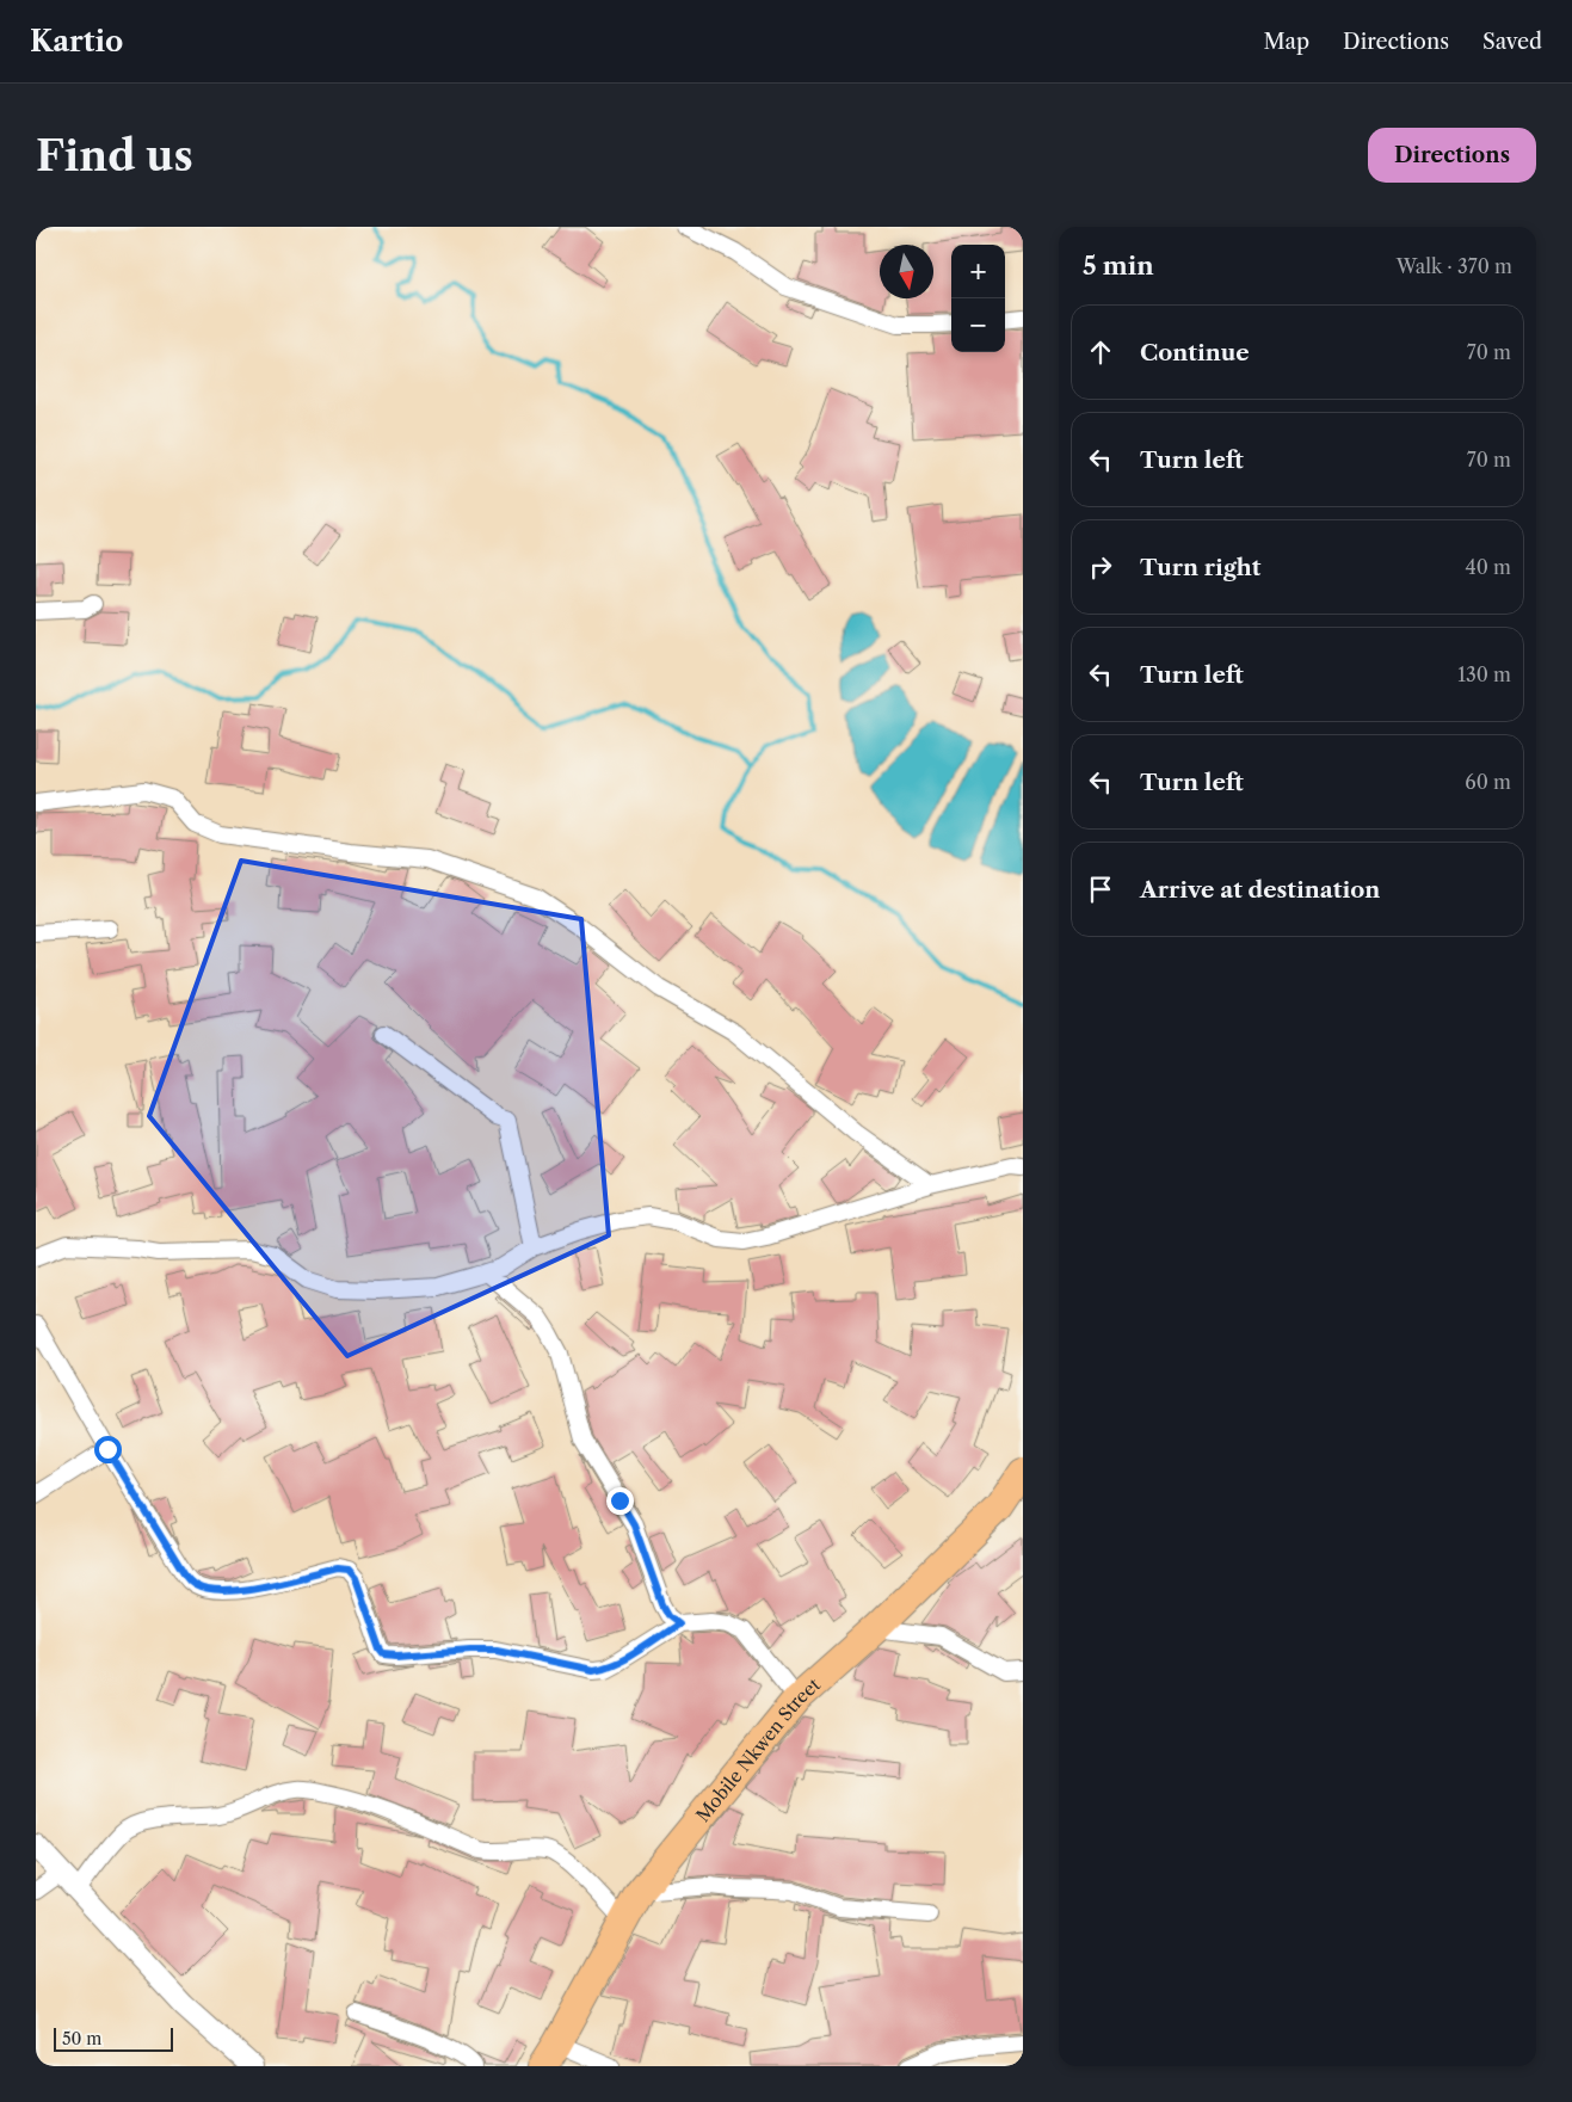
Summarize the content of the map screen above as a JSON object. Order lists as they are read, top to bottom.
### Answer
{
  "streets": {
    "highway": ["Mobile Nkwen Street"]
  },
  "scale_bar": "50 m",
  "north": "bottom",
  "page": {
    "header": "Kartio",
    "nav": ["Map", "Directions", "Saved"],
    "buttons": "Directions",
    "title": "Find us",
    "heading": ["5 min", "Walk · 370 m"],
    "map_buttons": ["+", "−"],
    "list": [
      ["Continue", "70 m"],
      ["Turn left", "70 m"],
      ["Turn right", "40 m"],
      ["Turn left", "130 m"],
      ["Turn left", "60 m"],
      "Arrive at destination"
    ],
    "scale": "50 m"
  }
}
